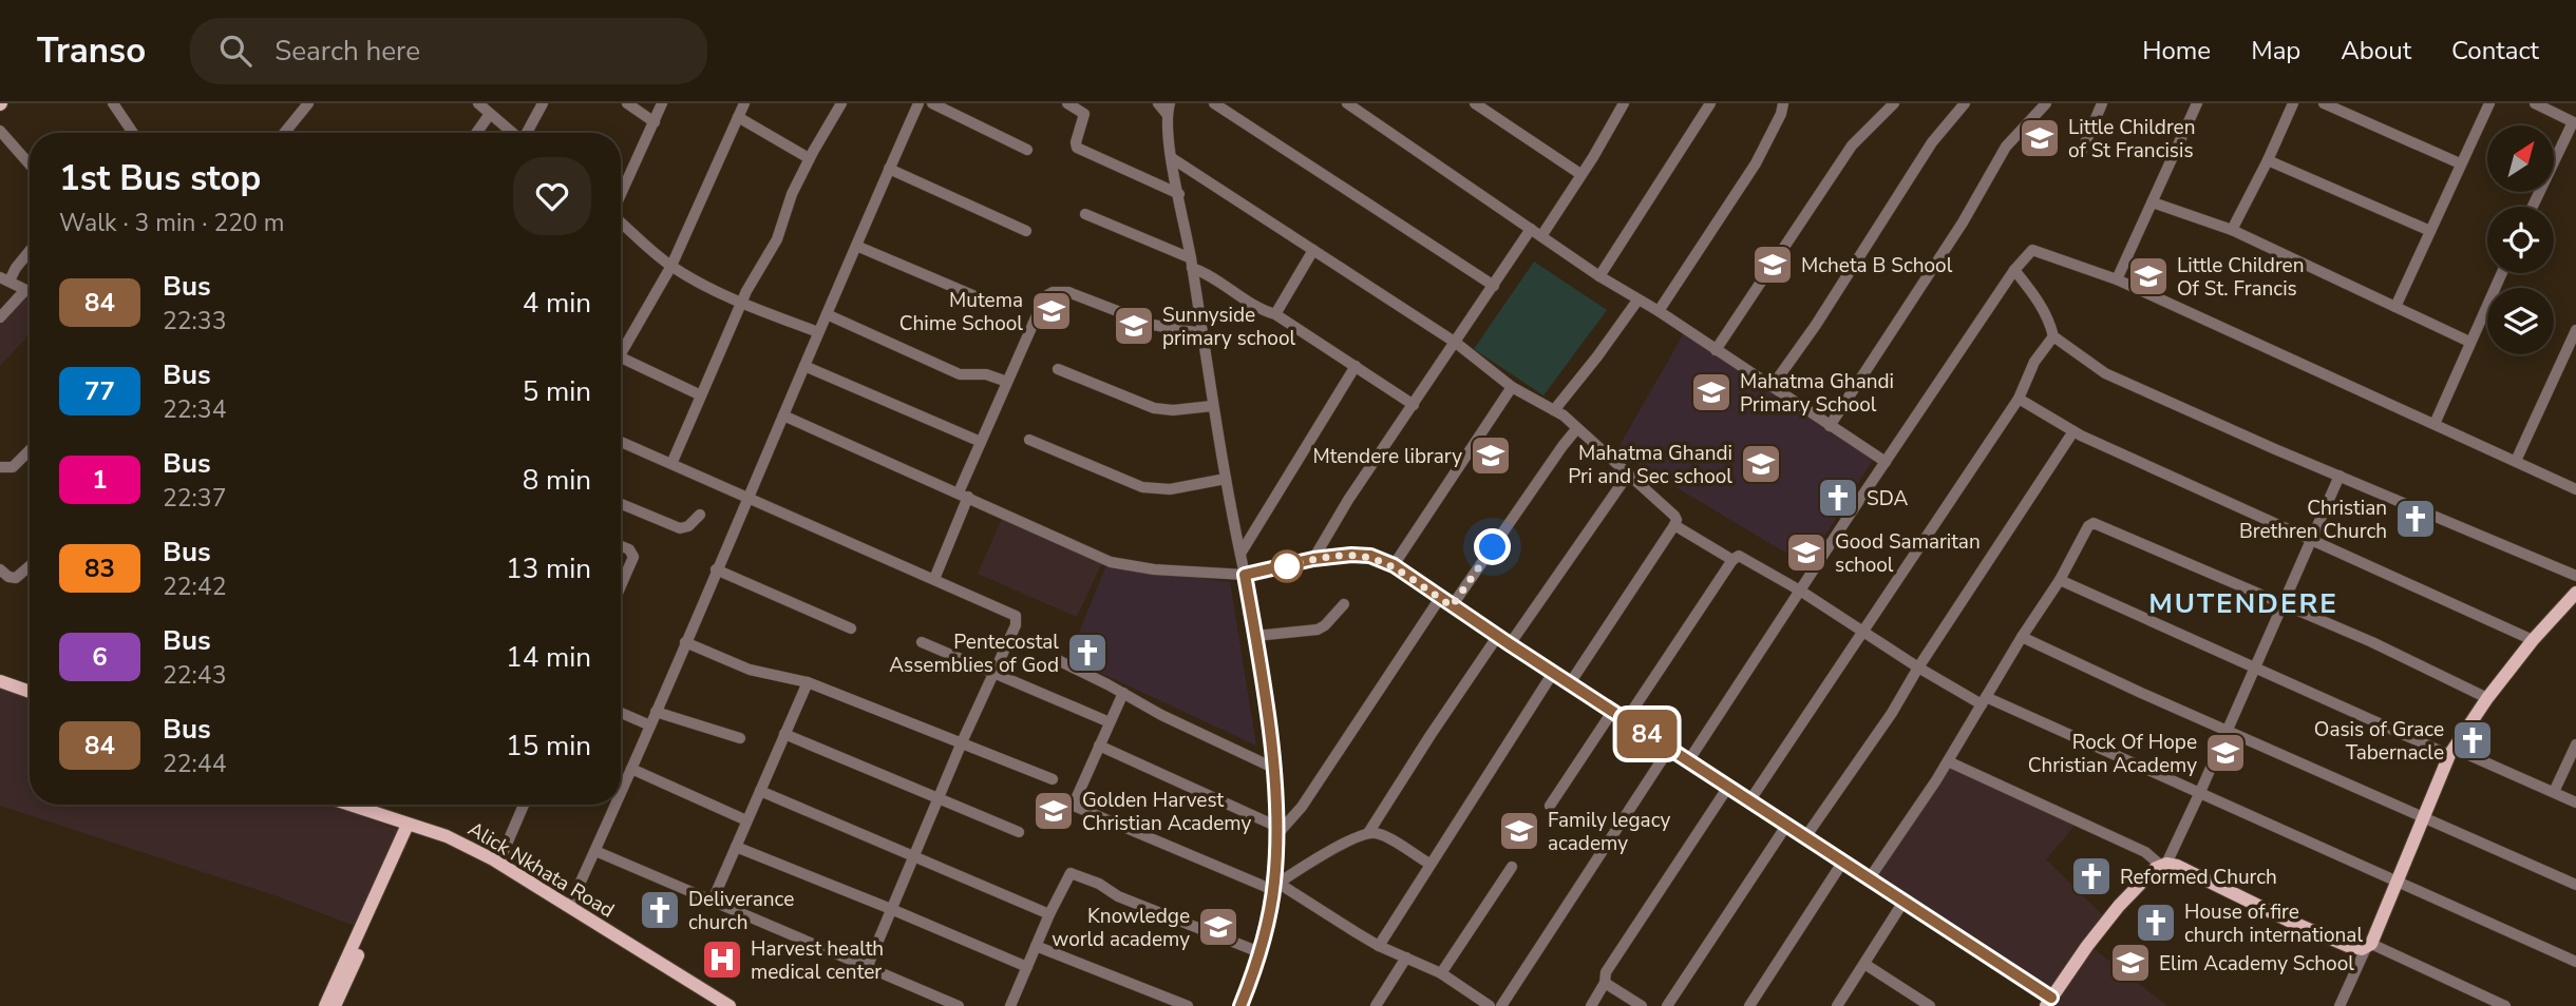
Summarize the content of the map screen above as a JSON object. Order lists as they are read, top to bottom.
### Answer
{
  "streets": {
    "main road": ["Alick Nkhata Road"]
  },
  "districts": ["MUTENDERE"],
  "places": {
    "school or university": [
      "Little Children of St Francisis",
      "Mcheta B School",
      "Little Children Of St. Francis",
      "Mutema Chime School",
      "Sunnyside primary school",
      "Mahatma Ghandi Primary School",
      "Mtendere library",
      "Mahatma Ghandi Pri and Sec school",
      "Good Samaritan school",
      "Rock Of Hope Christian Academy",
      "Golden Harvest Christian Academy",
      "Family legacy academy",
      "Knowledge world academy",
      "Elim Academy School"
    ],
    "church": [
      "SDA",
      "Christian Brethren Church",
      "Pentecostal Assemblies of God",
      "Oasis of Grace Tabernacle",
      "Reformed Church",
      "Deliverance church",
      "House of fire church international"
    ],
    "hospital": ["Harvest health medical center"]
  },
  "lines": ["bus line 84"],
  "north": "top right",
  "page": {
    "header": "Transo",
    "search": "Search here",
    "nav": [
      "Home",
      "Map",
      "About",
      "Contact"
    ],
    "on_map": "84",
    "heading": ["1st Bus stop", "Walk · 3 min · 220 m"],
    "list": [
      {
        "mark": "84",
        "name": "Bus",
        "note": "22:33",
        "value": "4 min"
      },
      {
        "mark": "77",
        "name": "Bus",
        "note": "22:34",
        "value": "5 min"
      },
      {
        "mark": "1",
        "name": "Bus",
        "note": "22:37",
        "value": "8 min"
      },
      {
        "mark": "83",
        "name": "Bus",
        "note": "22:42",
        "value": "13 min"
      },
      {
        "mark": "6",
        "name": "Bus",
        "note": "22:43",
        "value": "14 min"
      },
      {
        "mark": "84",
        "name": "Bus",
        "note": "22:44",
        "value": "15 min"
      }
    ]
  }
}
